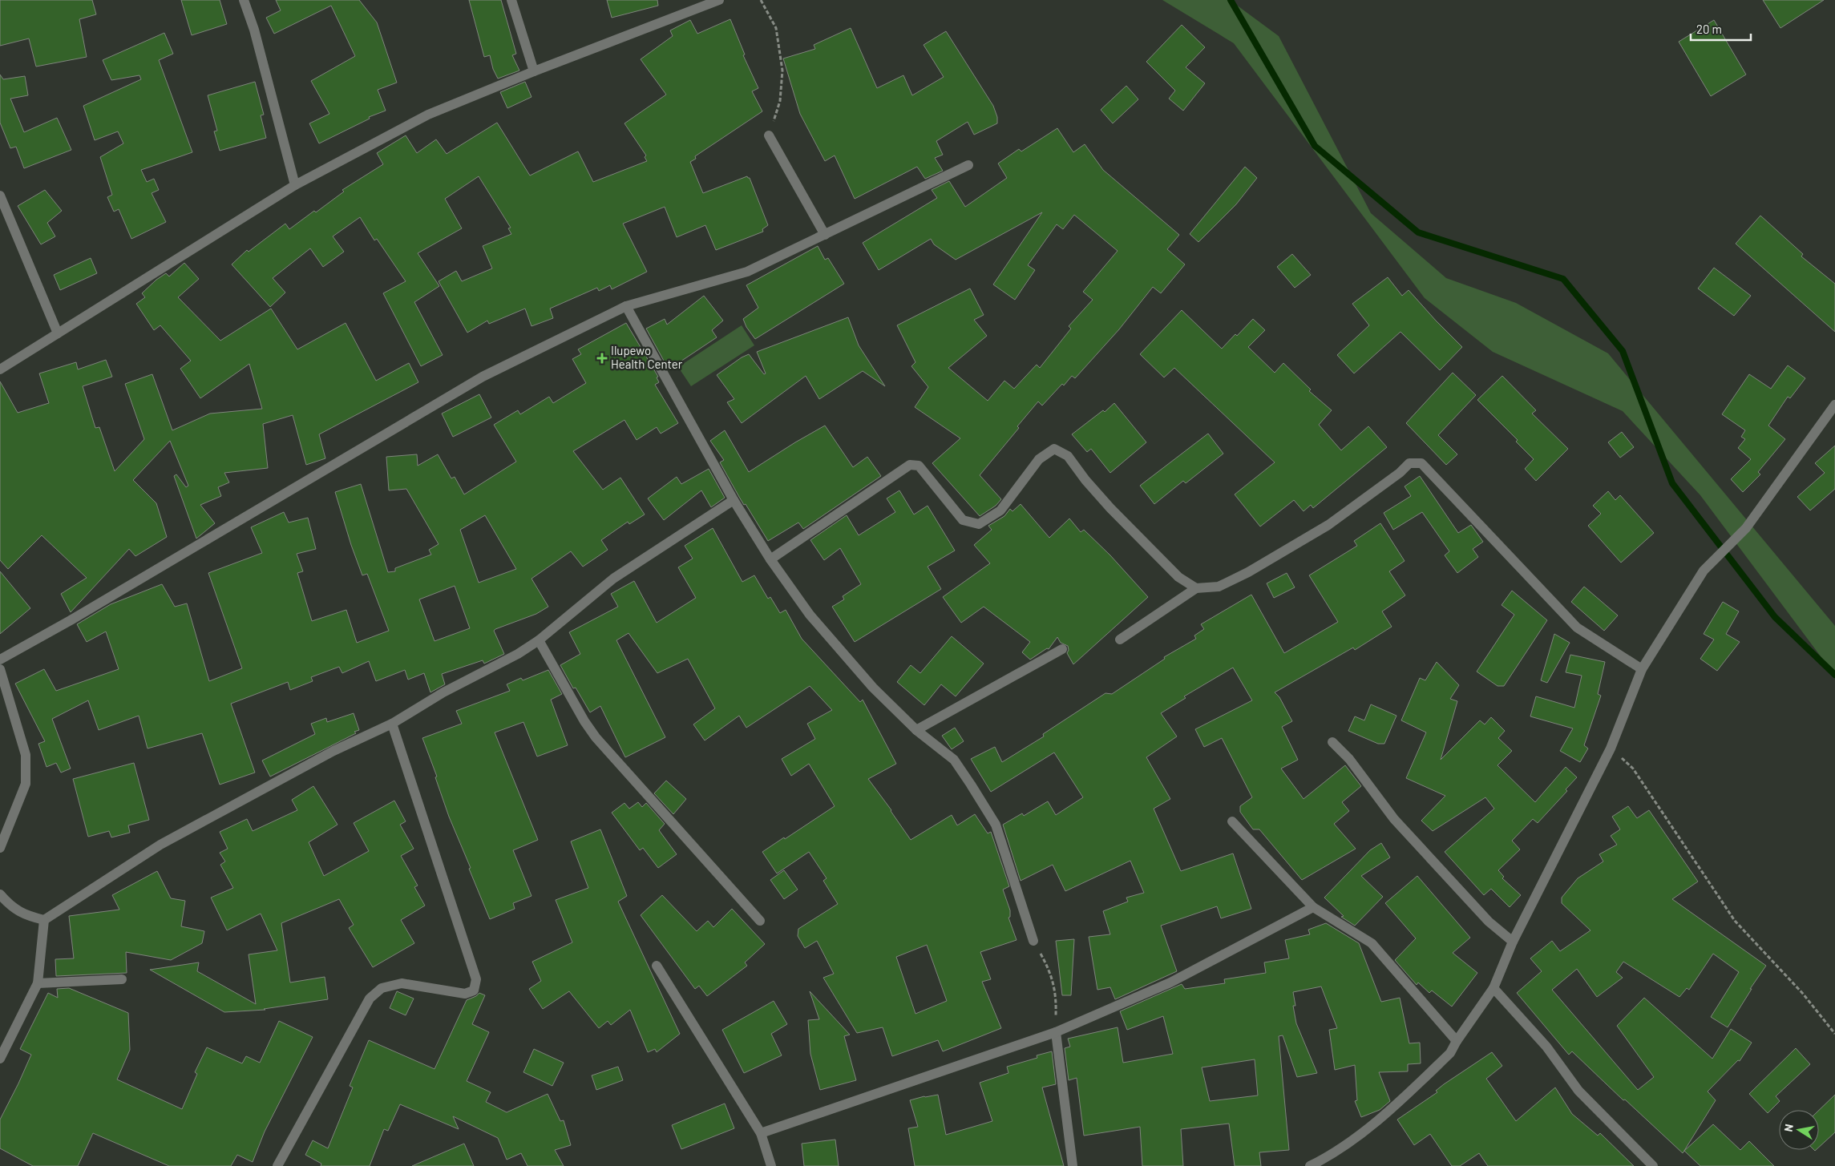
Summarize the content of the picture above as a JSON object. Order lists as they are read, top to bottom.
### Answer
{
  "places": {
    "health": ["Ilupewo Health Center"]
  },
  "scale_bar": "20 m",
  "north": "left"
}
